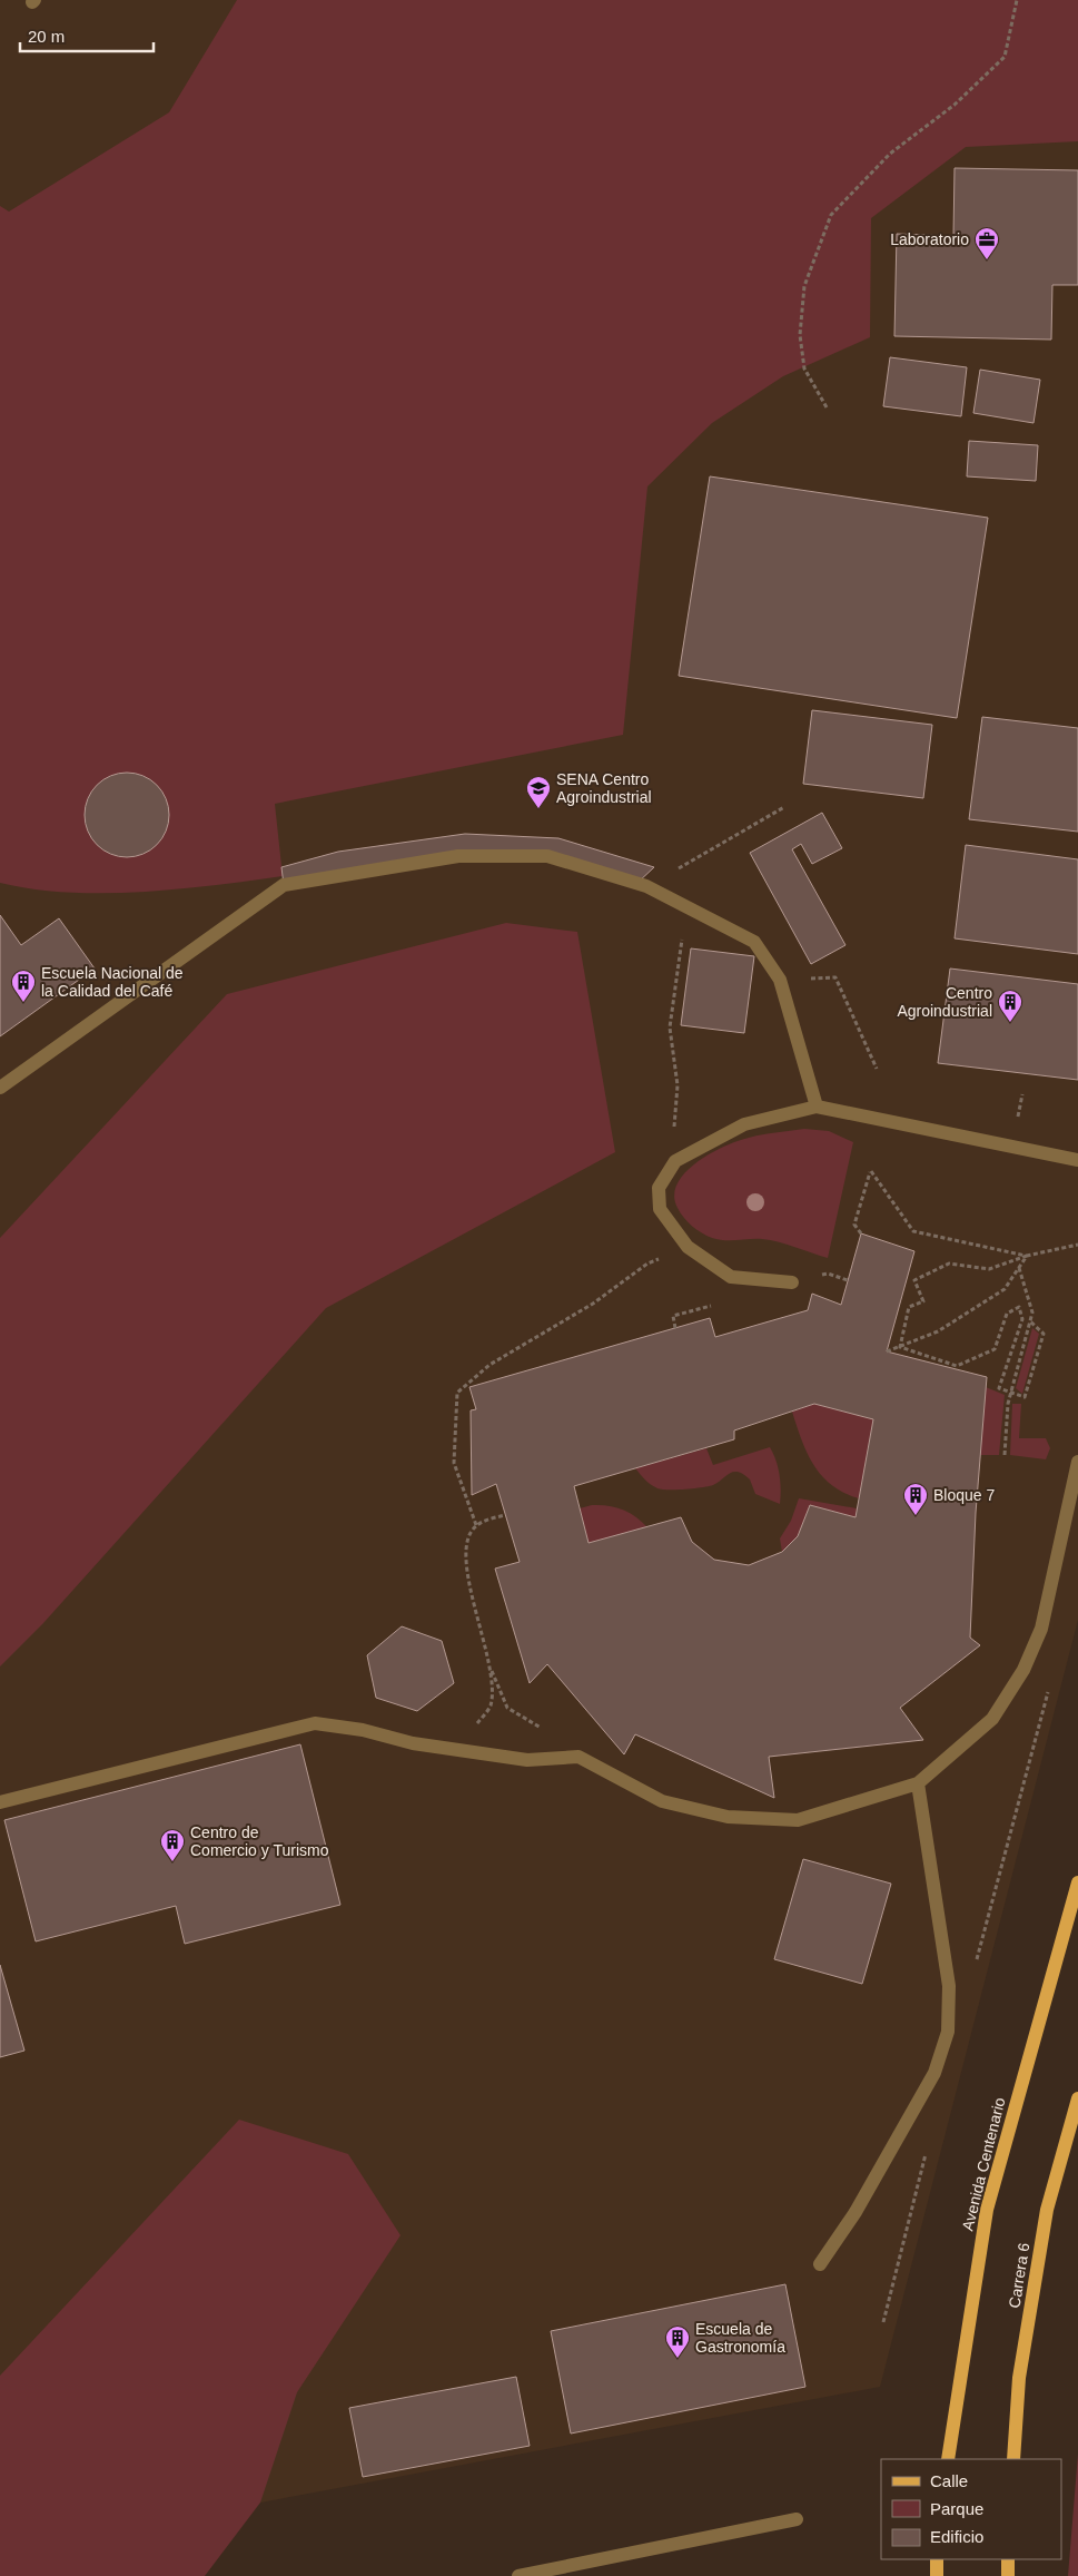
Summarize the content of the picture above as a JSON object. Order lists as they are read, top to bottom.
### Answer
{
  "streets": {
    "main road": ["Avenida Centenario", "Carrera 6"]
  },
  "places": {
    "office": ["Laboratorio"],
    "school or university": ["SENA Centro Agroindustrial"],
    "building": [
      "Escuela Nacional de la Calidad del Café",
      "Centro Agroindustrial",
      "Bloque 7",
      "Centro de Comercio y Turismo",
      "Escuela de Gastronomía"
    ]
  },
  "legend": ["Calle", "Parque", "Edificio"],
  "scale_bar": "20 m"
}
